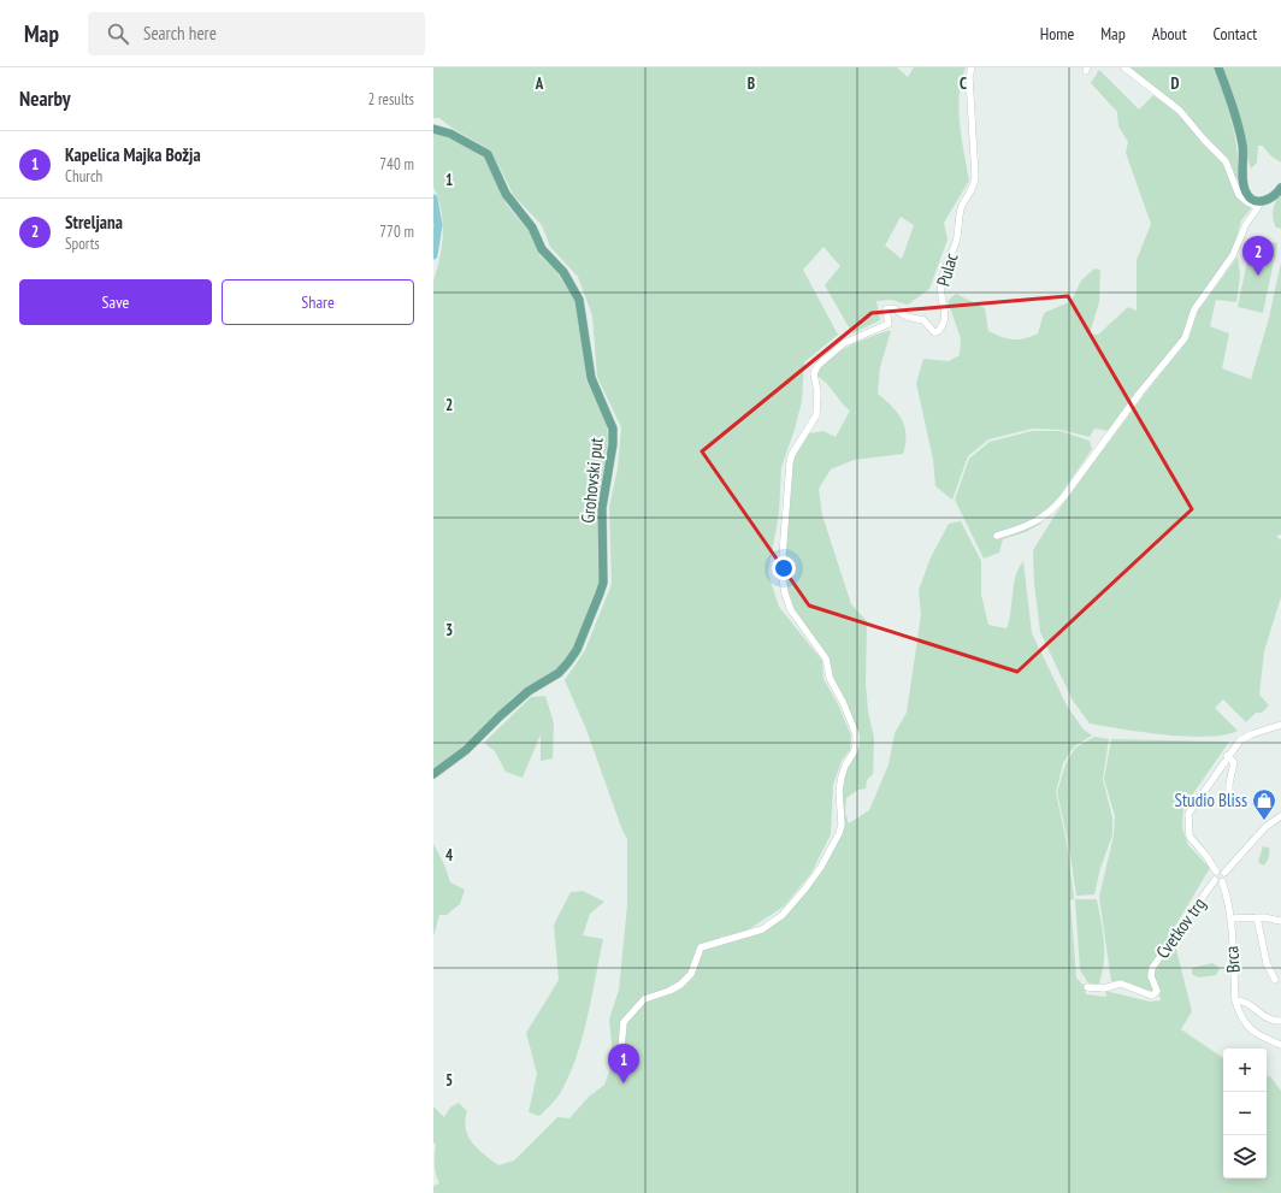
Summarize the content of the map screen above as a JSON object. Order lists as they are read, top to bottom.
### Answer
{
  "streets": {
    "main road": ["Grohovski put"],
    "street": ["Pulac", "Cvetkov trg", "Brca"]
  },
  "crossings": [
    ["Cvetkov trg", "Brca"]
  ],
  "places": {
    "shop": ["Studio Bliss"]
  },
  "page": {
    "header": "Map",
    "search": "Search here",
    "nav": [
      "Home",
      "Map",
      "About",
      "Contact"
    ],
    "heading": ["Nearby", "2 results"],
    "list": [
      {
        "mark": "1",
        "name": "Kapelica Majka Božja",
        "note": "Church",
        "value": "740 m"
      },
      {
        "mark": "2",
        "name": "Streljana",
        "note": "Sports",
        "value": "770 m"
      }
    ],
    "pins": ["2", "1"],
    "buttons": ["Save", "Share"],
    "map_buttons": ["+", "−"]
  },
  "grid": {
    "columns": [
      "A",
      "B",
      "C",
      "D"
    ],
    "rows": [
      "1",
      "2",
      "3",
      "4",
      "5"
    ]
  }
}
